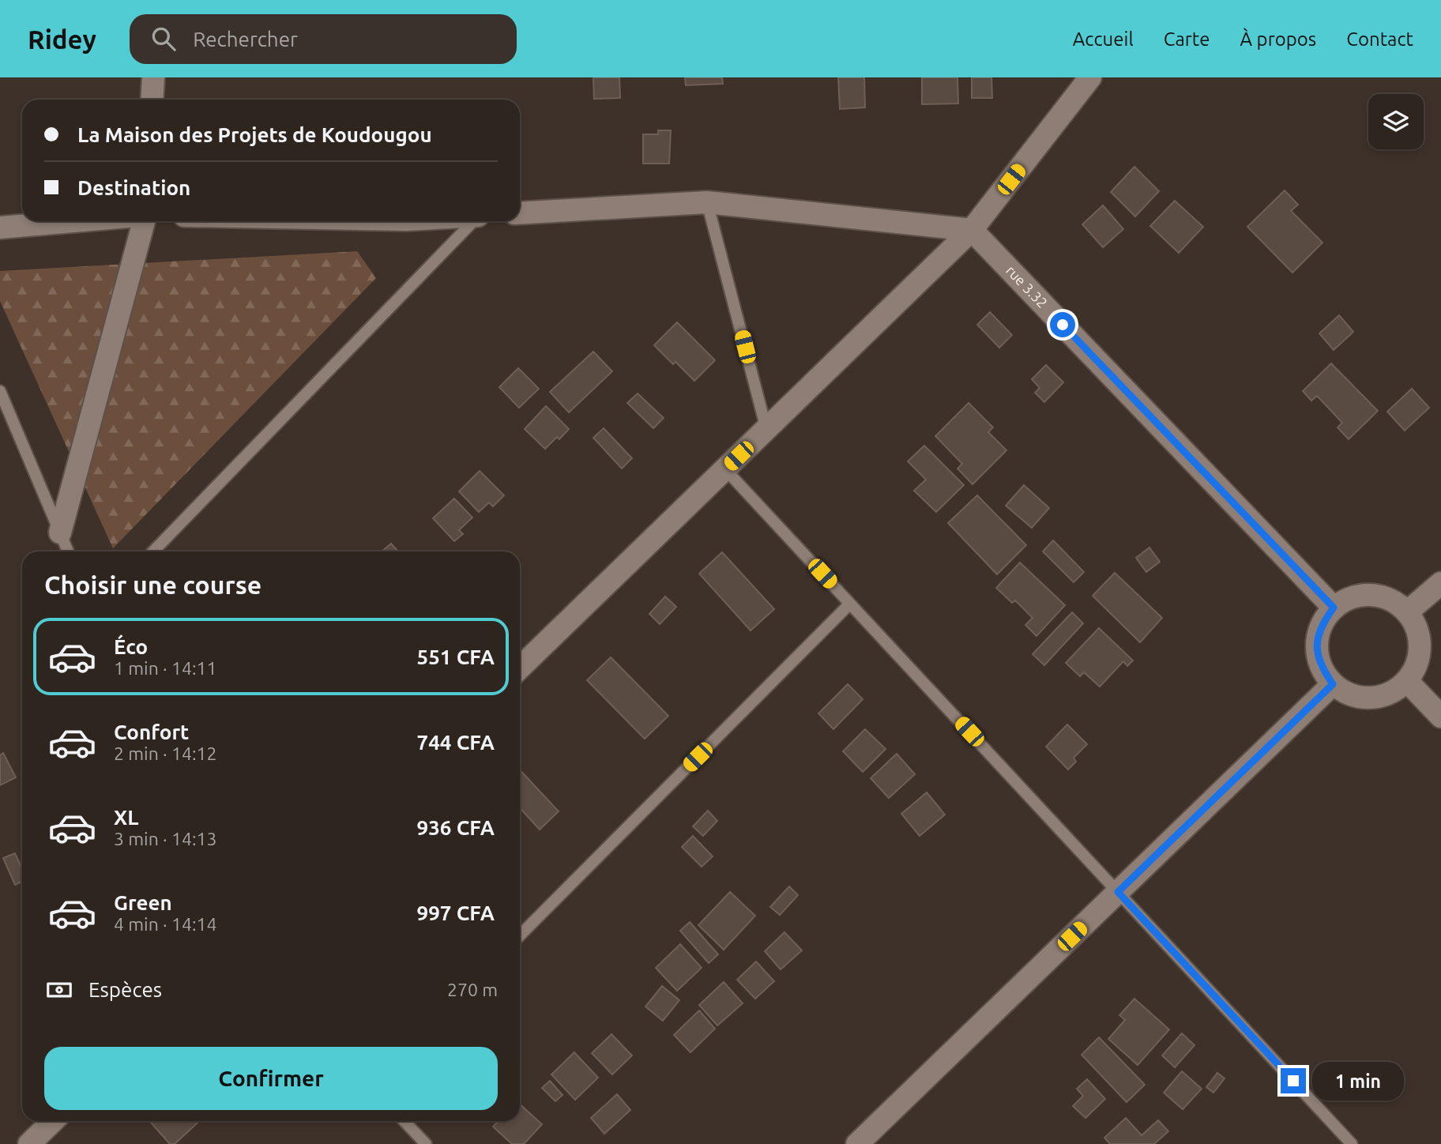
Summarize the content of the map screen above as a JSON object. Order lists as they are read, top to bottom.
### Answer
{
  "streets": {
    "street": ["rue 3.32"]
  },
  "page": {
    "header": "Ridey",
    "search": "Rechercher",
    "nav": [
      "Accueil",
      "Carte",
      "À propos",
      "Contact"
    ],
    "banner": ["La Maison des Projets de Koudougou", "Destination"],
    "heading": "Choisir une course",
    "list": [
      {
        "name": "Éco",
        "note": "1 min · 14:11",
        "value": "551 CFA"
      },
      {
        "name": "Confort",
        "note": "2 min · 14:12",
        "value": "744 CFA"
      },
      {
        "name": "XL",
        "note": "3 min · 14:13",
        "value": "936 CFA"
      },
      {
        "name": "Green",
        "note": "4 min · 14:14",
        "value": "997 CFA"
      }
    ],
    "pay": ["Espèces", "270 m"],
    "buttons": "Confirmer",
    "bubble": "1 min"
  }
}
